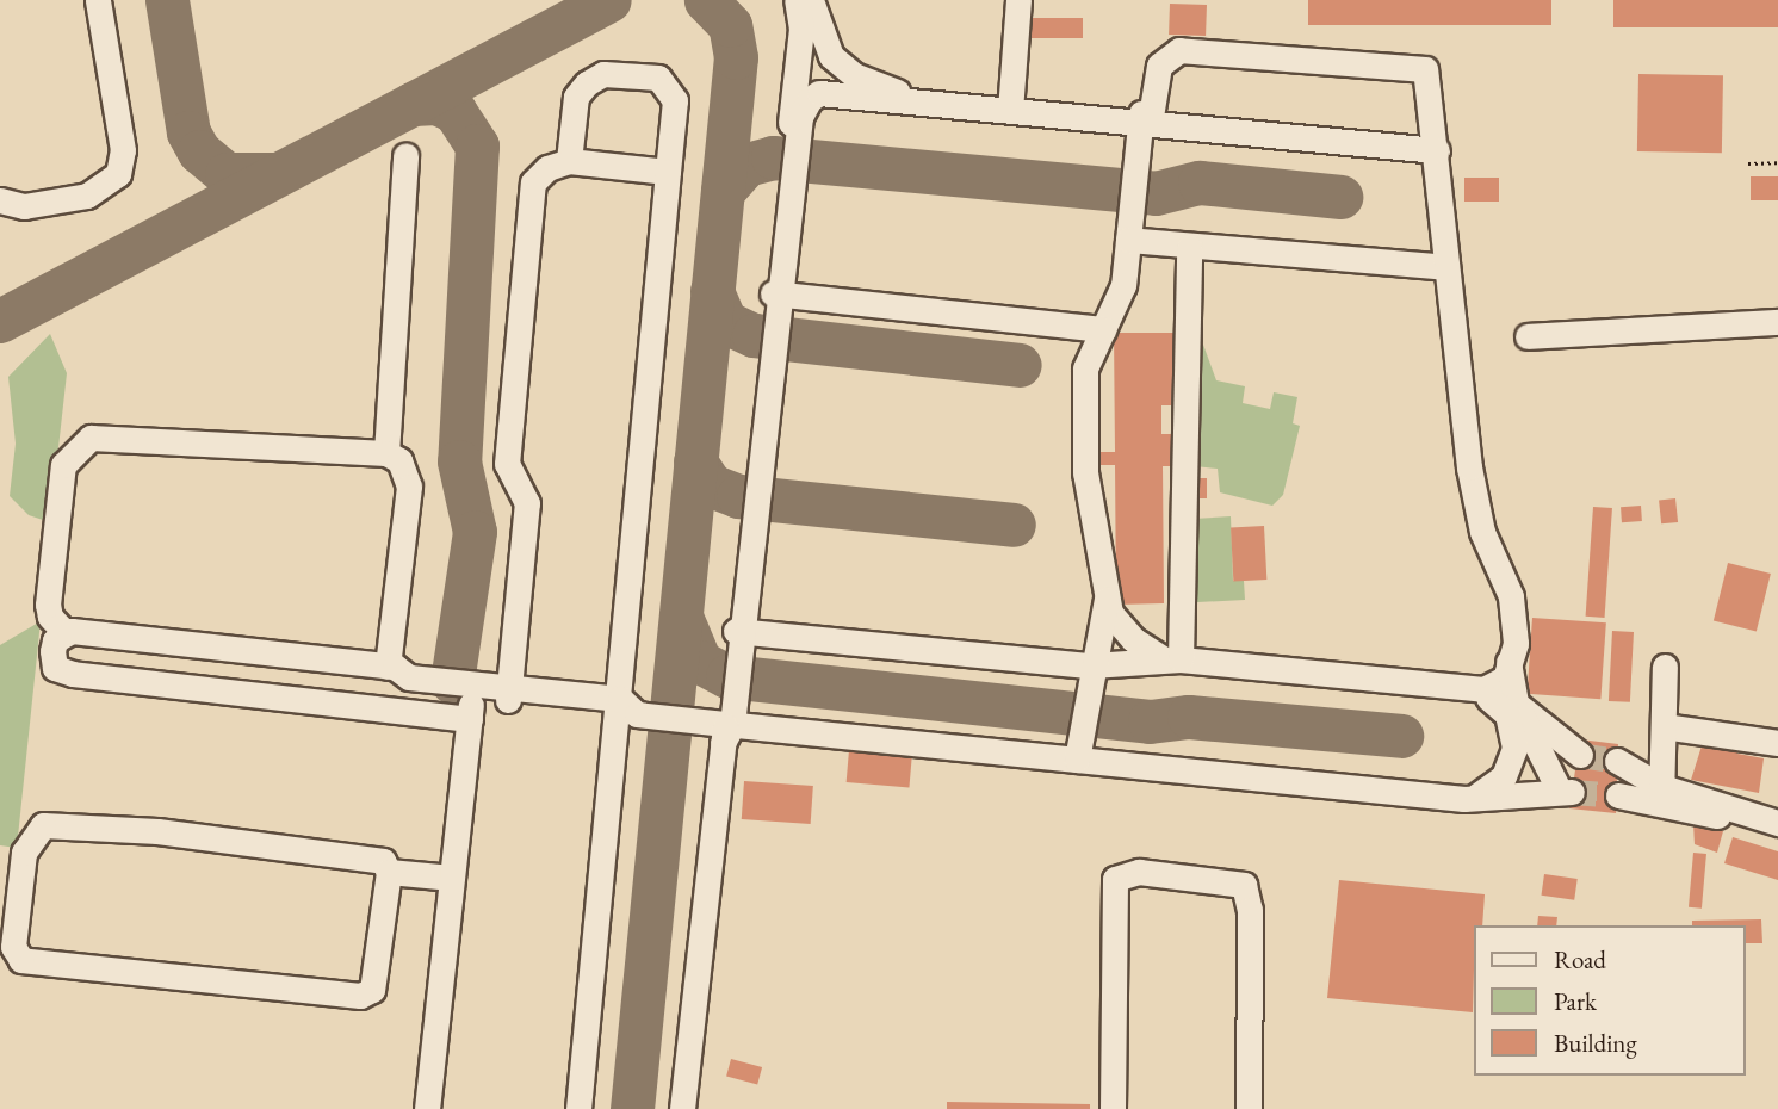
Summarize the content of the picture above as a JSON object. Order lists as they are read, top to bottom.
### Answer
{
  "legend": ["Road", "Park", "Building"]
}
